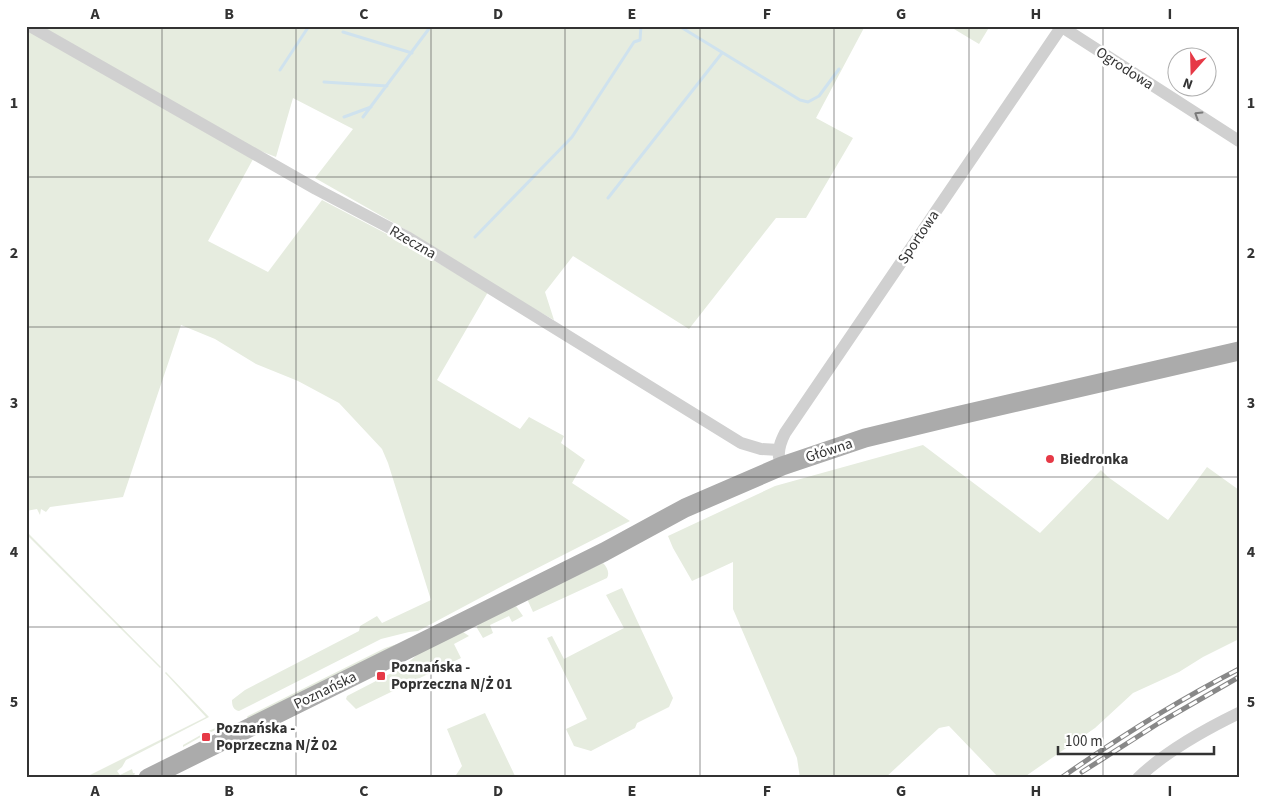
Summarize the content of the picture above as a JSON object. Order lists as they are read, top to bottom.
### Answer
{
  "streets": {
    "main road": ["Główna", "Poznańska"],
    "street": ["Ogrodowa", "Sportowa", "Rzeczna"]
  },
  "crossings": [
    ["Ogrodowa", "Sportowa"],
    ["Sportowa", "Rzeczna"],
    ["Sportowa", "Główna"],
    ["Rzeczna", "Główna"],
    ["Główna", "Poznańska"]
  ],
  "one_way": ["Ogrodowa"],
  "places": {
    "other": ["Biedronka"],
    "transit": ["Poznańska - Poprzeczna N/Ż 01", "Poznańska - Poprzeczna N/Ż 02"]
  },
  "scale_bar": "100 m",
  "north": "bottom",
  "grid": {
    "columns": [
      "A",
      "B",
      "C",
      "D",
      "E",
      "F",
      "G",
      "H",
      "I"
    ],
    "rows": [
      "1",
      "2",
      "3",
      "4",
      "5"
    ]
  }
}
